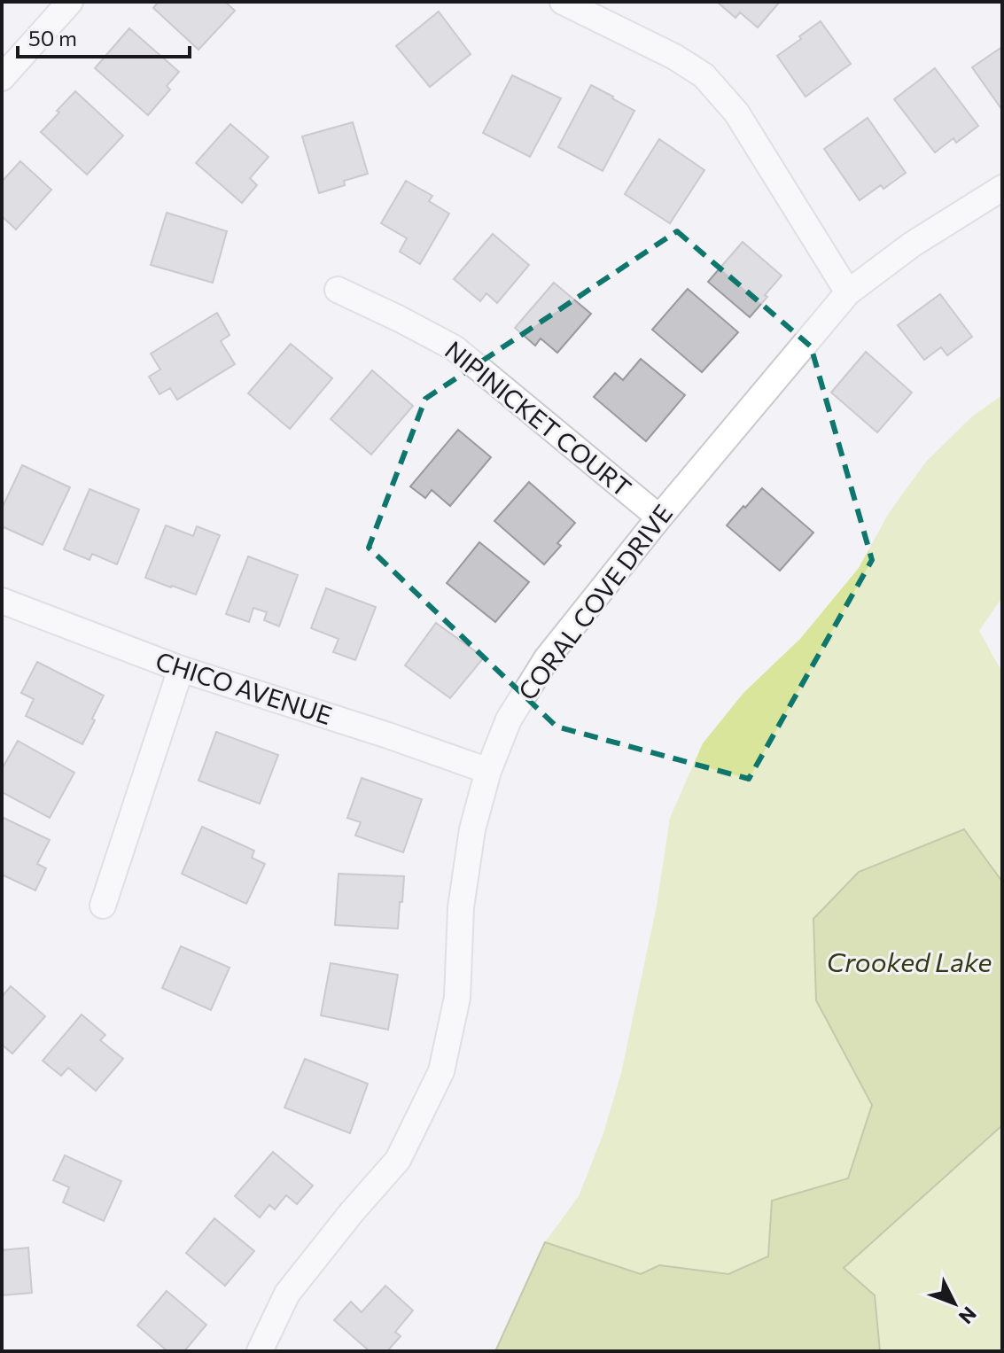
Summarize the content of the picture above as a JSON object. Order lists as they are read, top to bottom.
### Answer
{
  "streets": {
    "street": ["NIPINICKET COURT", "CORAL COVE DRIVE", "CHICO AVENUE"]
  },
  "crossings": [
    ["NIPINICKET COURT", "CORAL COVE DRIVE"],
    ["CORAL COVE DRIVE", "CHICO AVENUE"]
  ],
  "water": ["Crooked Lake"],
  "scale_bar": "50 m",
  "north": "bottom right"
}
